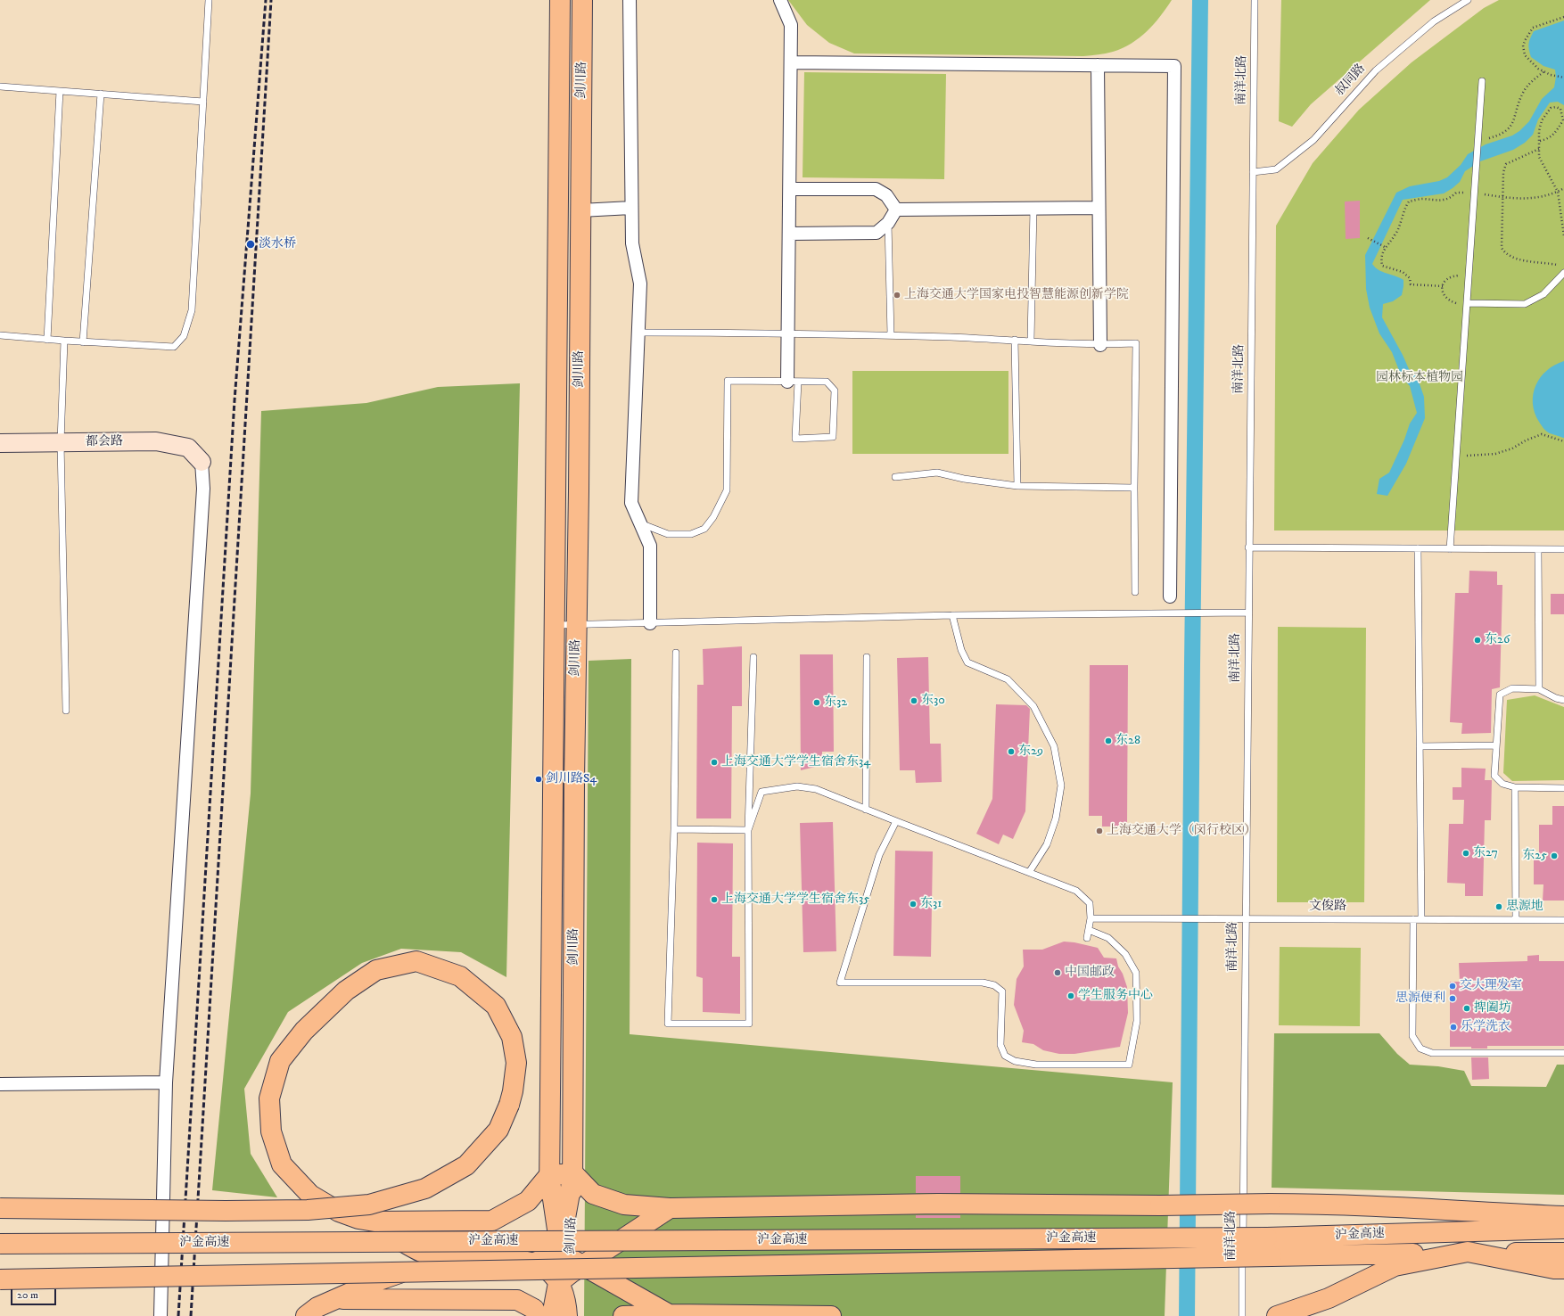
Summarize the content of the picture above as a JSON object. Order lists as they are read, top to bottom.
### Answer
{
  "streets": {
    "main road": ["剑川路", "沪金高速"],
    "street": ["都会路"],
    "lane": ["南洋北路", "叔同路", "文俊路"]
  },
  "crossings": [
    ["南洋北路", "叔同路"],
    ["南洋北路", "文俊路"]
  ],
  "parks": ["园林标本植物园"],
  "places": [
    "淡水桥",
    "上海交通大学国家电投智慧能源创新学院",
    "东26",
    "东30",
    "东32",
    "东28",
    "东29",
    "上海交通大学学生宿舍东34",
    "剑川路S4",
    "上海交通大学（闵行校区）",
    "东27",
    "东25",
    "上海交通大学学生宿舍东35",
    "东31",
    "思源地",
    "中国邮政",
    "交大理发室",
    "学生服务中心",
    "思源便利",
    "捭阖坊",
    "乐学洗衣"
  ],
  "scale_bar": "20 m"
}
